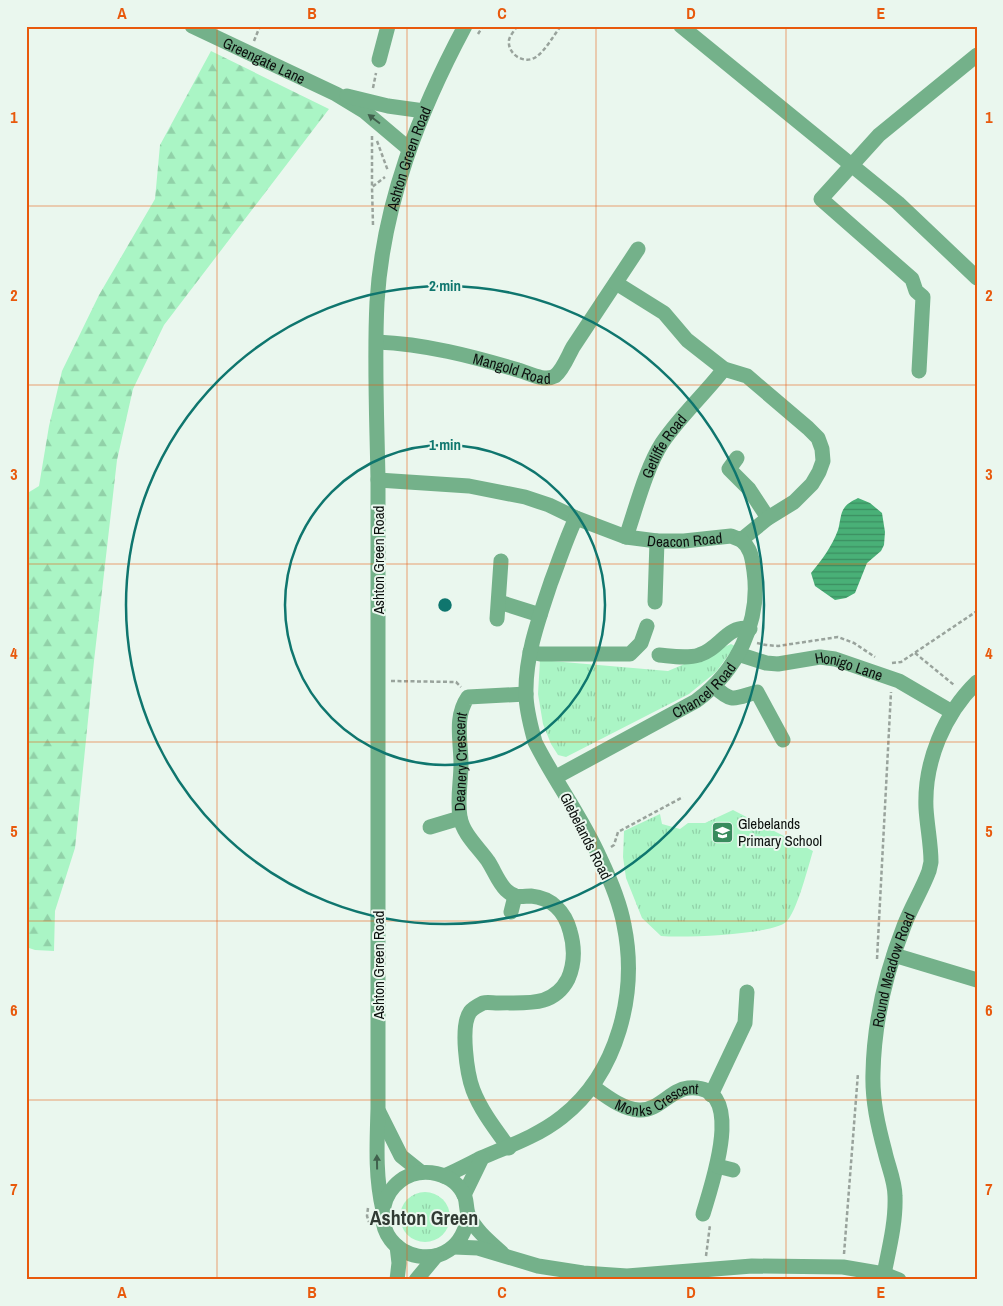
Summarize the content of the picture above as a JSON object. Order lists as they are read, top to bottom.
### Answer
{
  "streets": {
    "street": [
      "Greengate Lane",
      "Ashton Green Road",
      "Mangold Road",
      "Getliffe Road",
      "Deacon Road",
      "Honigo Lane",
      "Chancel Road",
      "Deanery Crescent",
      "Glebelands Road",
      "Round Meadow Road",
      "Monks Crescent"
    ]
  },
  "crossings": [
    ["Greengate Lane", "Ashton Green Road"],
    ["Ashton Green Road", "Mangold Road"],
    ["Ashton Green Road", "Deacon Road"],
    ["Ashton Green Road", "Glebelands Road"],
    ["Getliffe Road", "Deacon Road"],
    ["Deacon Road", "Chancel Road"],
    ["Deacon Road", "Glebelands Road"],
    ["Honigo Lane", "Chancel Road"],
    ["Honigo Lane", "Round Meadow Road"],
    ["Chancel Road", "Glebelands Road"],
    ["Deanery Crescent", "Glebelands Road"],
    ["Glebelands Road", "Monks Crescent"]
  ],
  "districts": ["Ashton Green"],
  "places": {
    "school or university": ["Glebelands Primary School"]
  },
  "grid": {
    "columns": [
      "A",
      "B",
      "C",
      "D",
      "E"
    ],
    "rows": [
      "1",
      "2",
      "3",
      "4",
      "5",
      "6",
      "7"
    ]
  },
  "rings": ["2 min", "1 min"]
}
